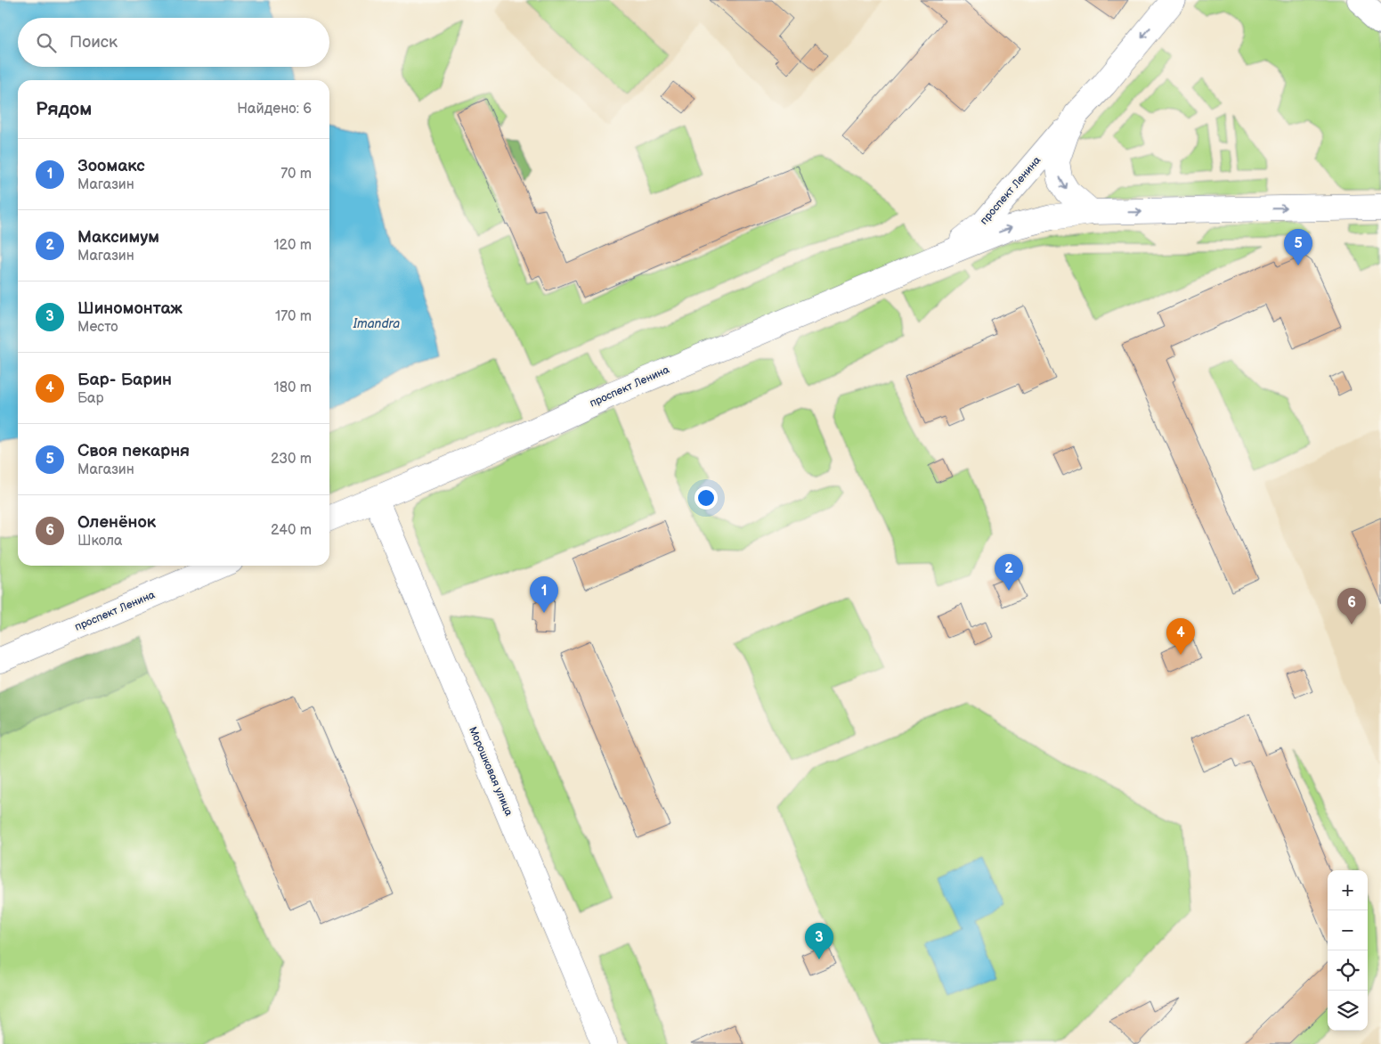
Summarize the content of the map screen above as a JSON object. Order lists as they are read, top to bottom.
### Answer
{
  "streets": {
    "main road": ["проспект Ленина", "Морошковая улица"]
  },
  "crossings": [
    ["проспект Ленина", "Морошковая улица"]
  ],
  "water": ["Imandra"],
  "page": {
    "search": "Поиск",
    "heading": ["Рядом", "Найдено: 6"],
    "list": [
      {
        "mark": "1",
        "name": "Зоомакс",
        "note": "Магазин",
        "value": "70 m"
      },
      {
        "mark": "2",
        "name": "Максимум",
        "note": "Магазин",
        "value": "120 m"
      },
      {
        "mark": "3",
        "name": "Шиномонтаж",
        "note": "Место",
        "value": "170 m"
      },
      {
        "mark": "4",
        "name": "Бар- Барин",
        "note": "Бар",
        "value": "180 m"
      },
      {
        "mark": "5",
        "name": "Своя пекарня",
        "note": "Магазин",
        "value": "230 m"
      },
      {
        "mark": "6",
        "name": "Оленёнок",
        "note": "Школа",
        "value": "240 m"
      }
    ],
    "pins": [
      "5",
      "2",
      "1",
      "6",
      "4",
      "3"
    ],
    "map_buttons": ["+", "−"]
  }
}
